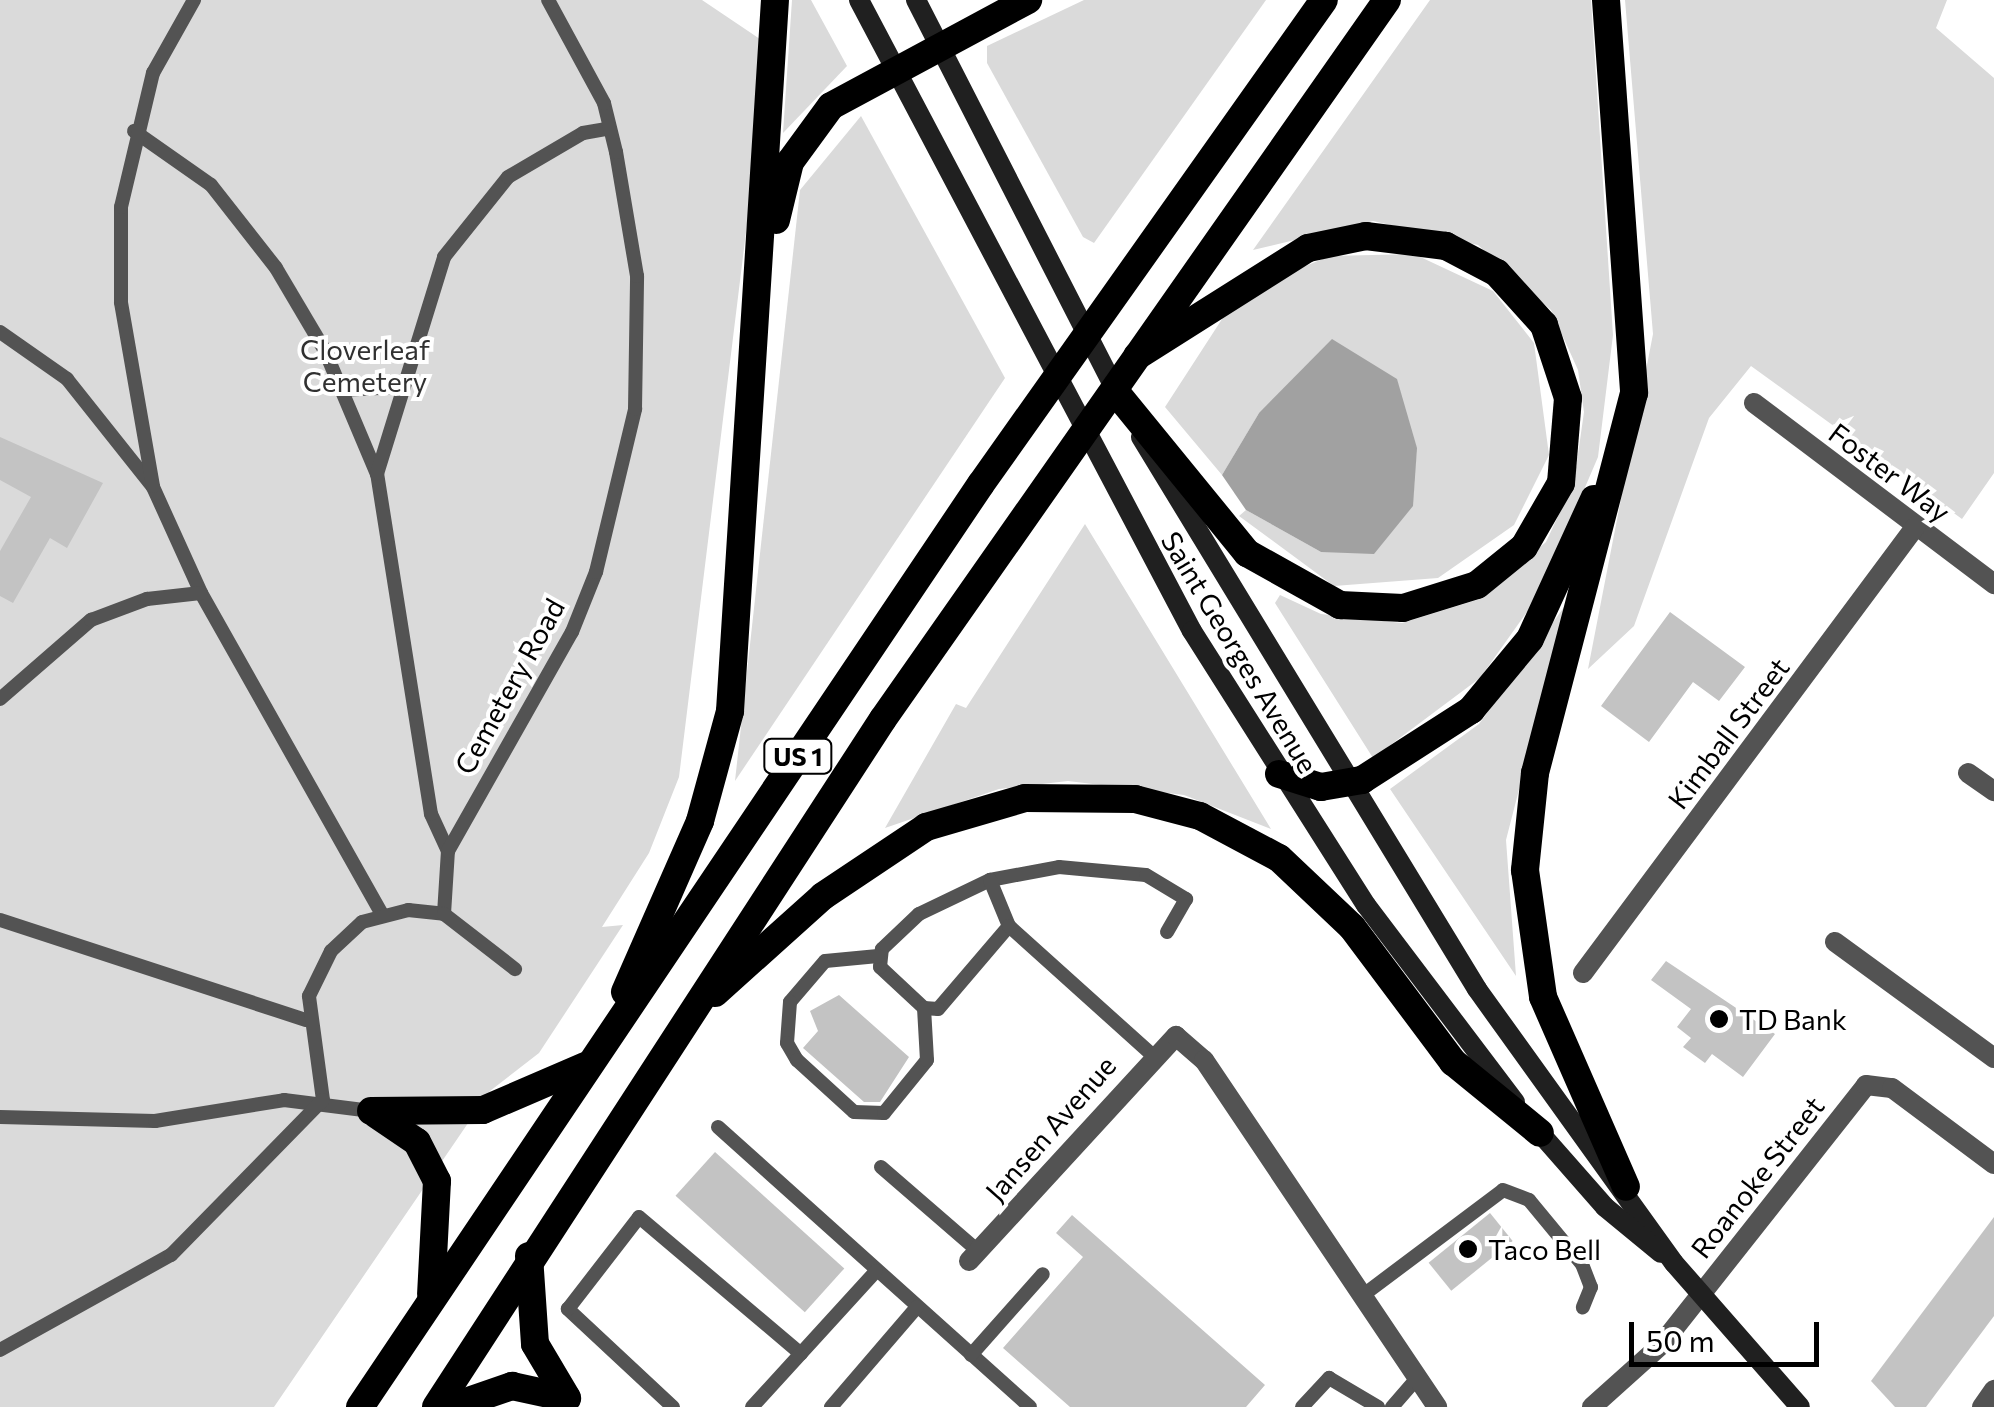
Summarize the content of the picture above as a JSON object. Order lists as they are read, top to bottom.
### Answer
{
  "streets": {
    "highway": ["US 1"],
    "main road": ["Saint Georges Avenue"],
    "street": [
      "Foster Way",
      "Kimball Street",
      "Jansen Avenue",
      "Roanoke Street"
    ],
    "lane": ["Cemetery Road"]
  },
  "crossings": [
    ["Foster Way", "Kimball Street"],
    ["Saint Georges Avenue", "Roanoke Street"]
  ],
  "parks": ["Cloverleaf Cemetery"],
  "places": ["TD Bank", "Taco Bell"],
  "scale_bar": "50 m"
}
